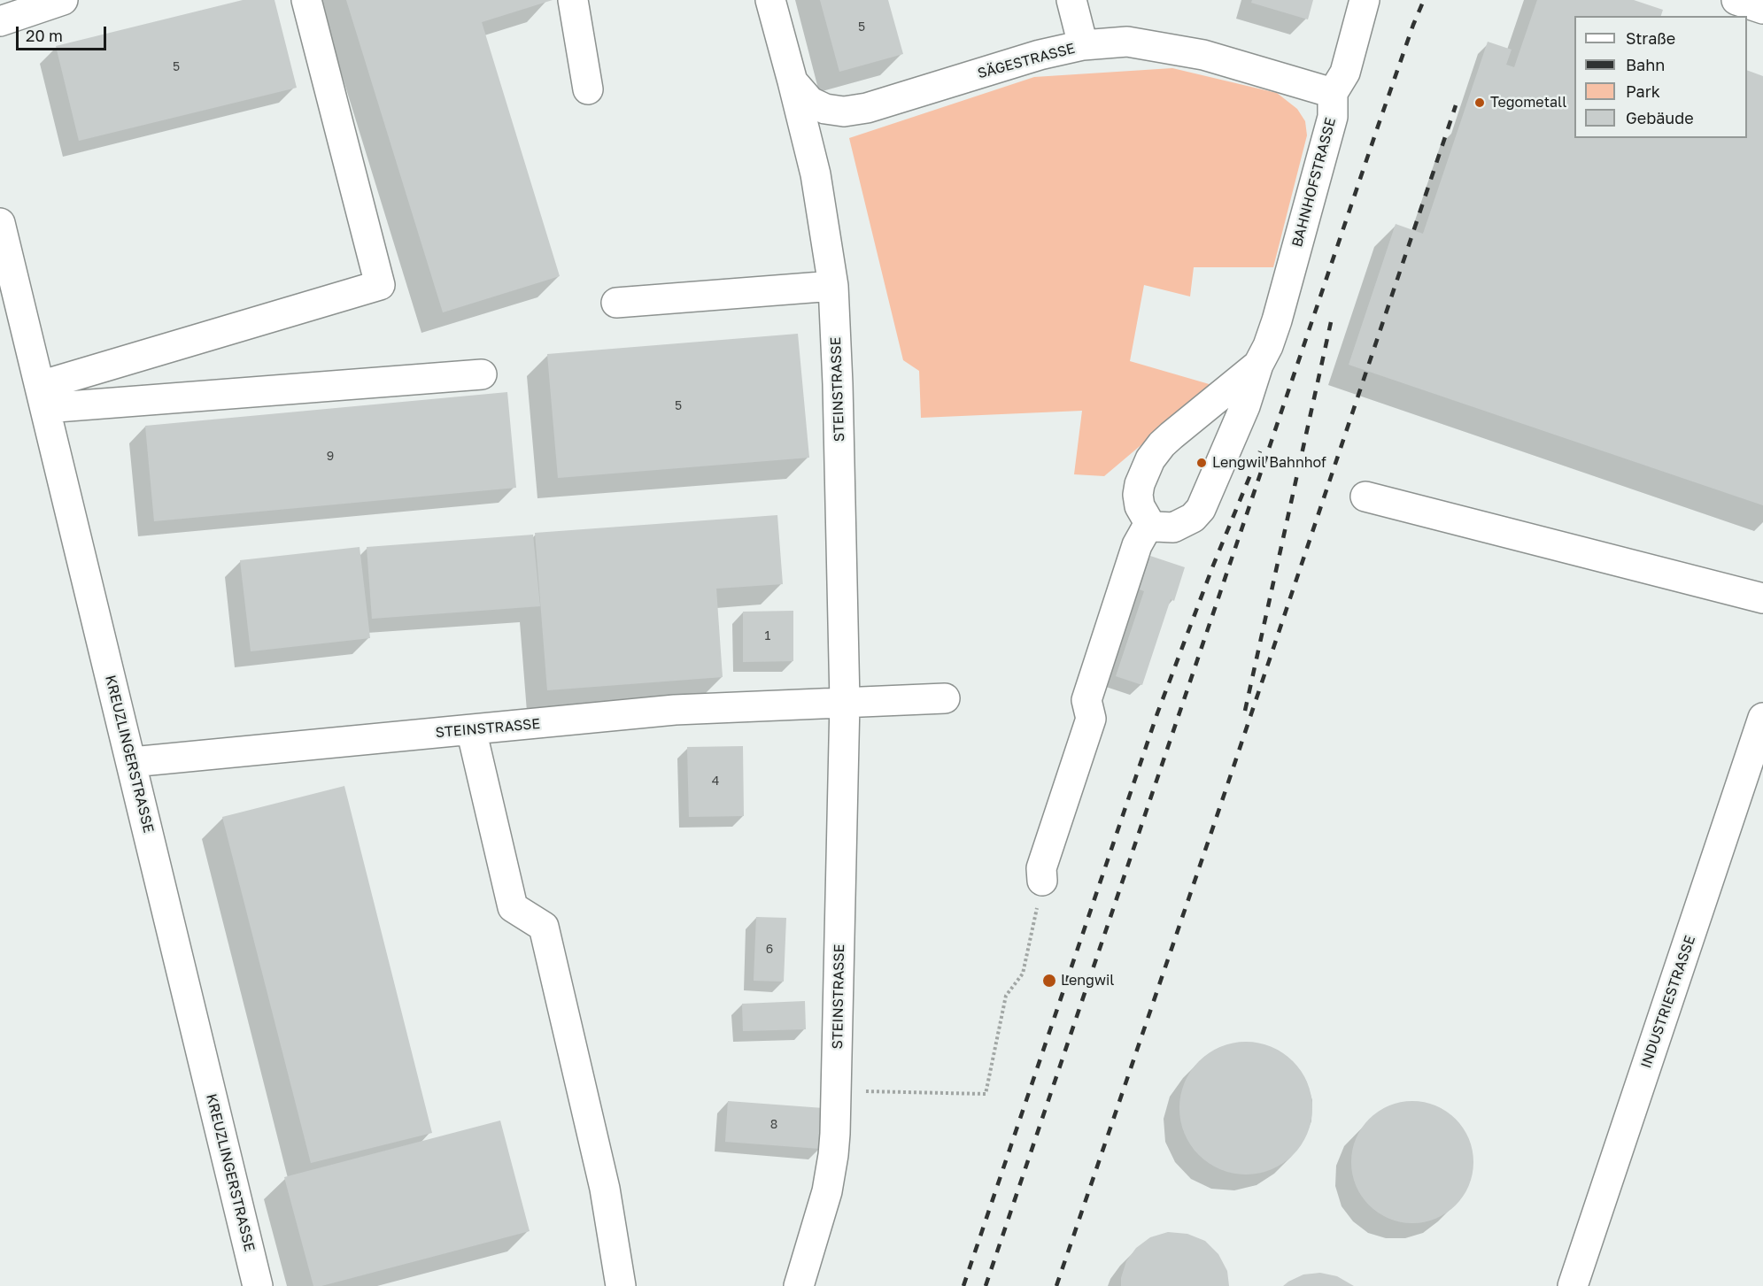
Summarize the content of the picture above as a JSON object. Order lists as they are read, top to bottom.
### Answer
{
  "streets": {
    "street": [
      "SÄGESTRASSE",
      "BAHNHOFSTRASSE",
      "STEINSTRASSE",
      "KREUZLINGERSTRASSE",
      "INDUSTRIESTRASSE"
    ]
  },
  "crossings": [
    ["SÄGESTRASSE", "BAHNHOFSTRASSE"],
    ["SÄGESTRASSE", "STEINSTRASSE"],
    ["STEINSTRASSE", "KREUZLINGERSTRASSE"]
  ],
  "places": ["Tegometall", "Lengwil Bahnhof", "Lengwil"],
  "house_numbers": [
    "5",
    "5",
    "5",
    "9",
    "1",
    "4",
    "6",
    "8"
  ],
  "legend": [
    "Straße",
    "Bahn",
    "Park",
    "Gebäude"
  ],
  "scale_bar": "20 m"
}
